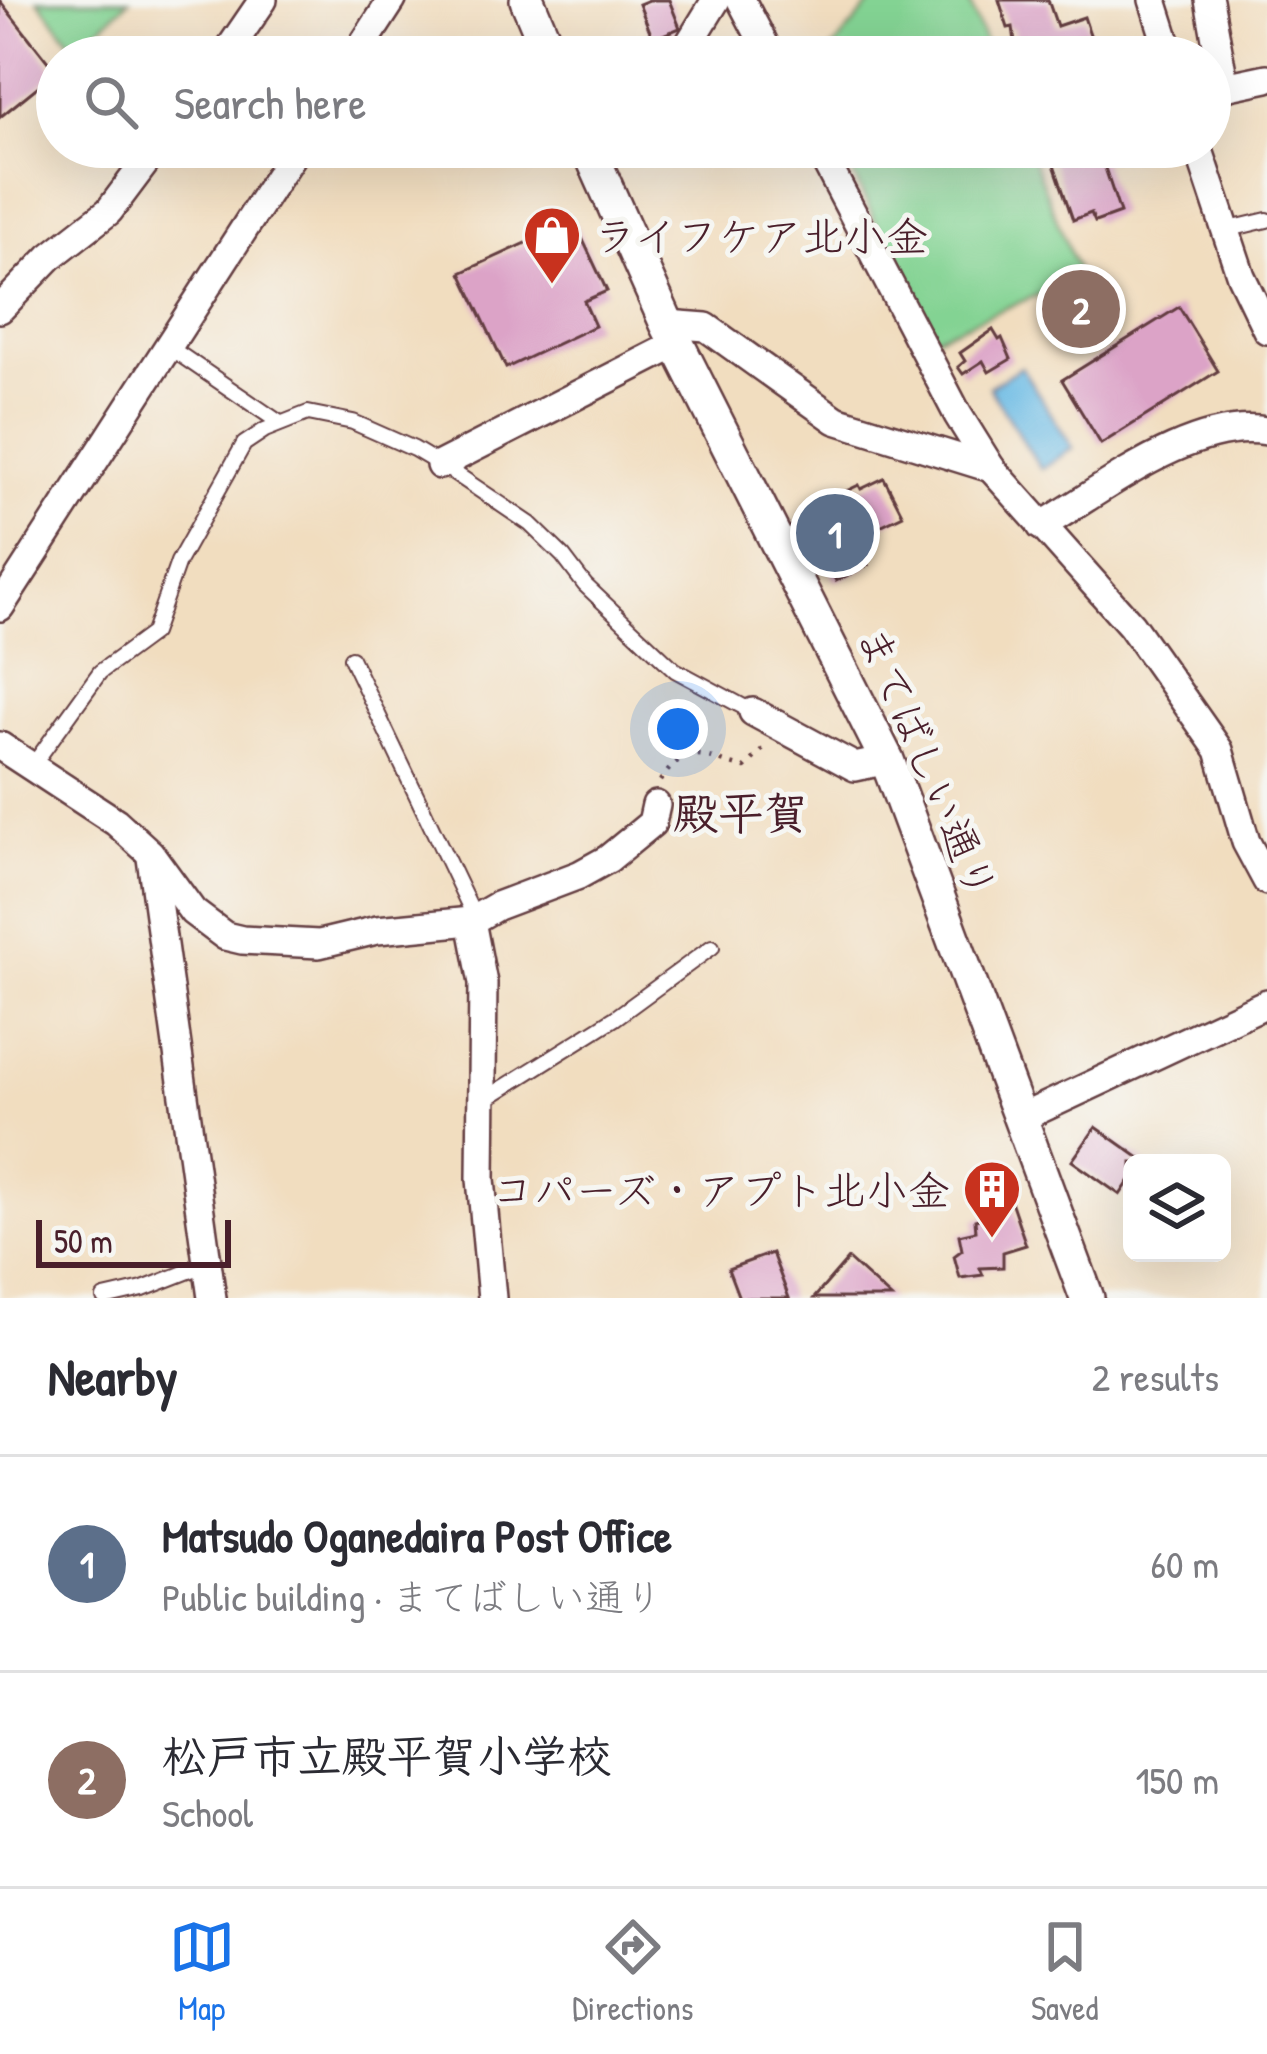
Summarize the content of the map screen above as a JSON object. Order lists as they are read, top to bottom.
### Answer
{
  "streets": {
    "street": ["まてばしい通り"]
  },
  "districts": ["殿平賀"],
  "places": {
    "shop": ["ライフケア北小金"],
    "building": ["コパーズ・アプト北小金"]
  },
  "scale_bar": "50 m",
  "page": {
    "search": "Search here",
    "pins": ["2", "1"],
    "scale": "50 m",
    "heading": ["Nearby", "2 results"],
    "list": [
      {
        "mark": "1",
        "name": "Matsudo Oganedaira Post Office",
        "note": "Public building · まてばしい通り",
        "value": "60 m"
      },
      {
        "mark": "2",
        "name": "松戸市立殿平賀小学校",
        "note": "School",
        "value": "150 m"
      }
    ],
    "nav": ["Map", "Directions", "Saved"]
  }
}
